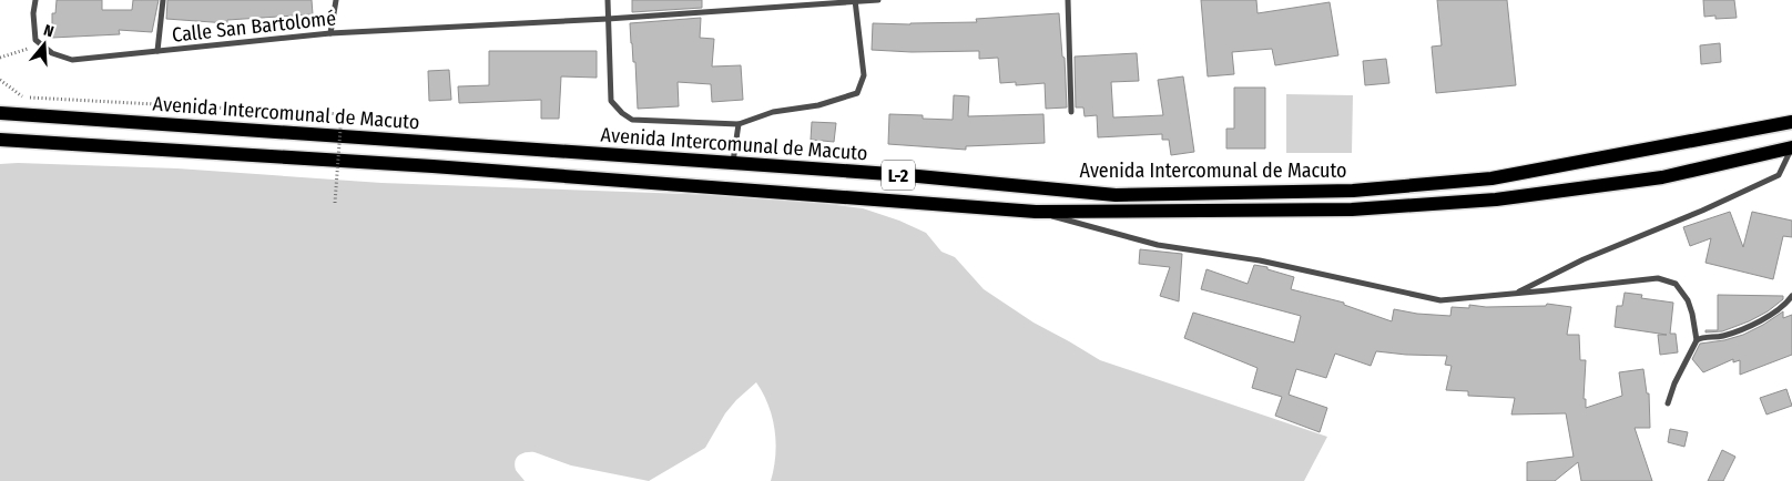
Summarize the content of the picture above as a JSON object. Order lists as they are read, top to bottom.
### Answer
{
  "streets": {
    "main road": ["Avenida Intercomunal de Macuto", "L-2"],
    "street": ["Calle San Bartolomé"]
  },
  "north": "top"
}
